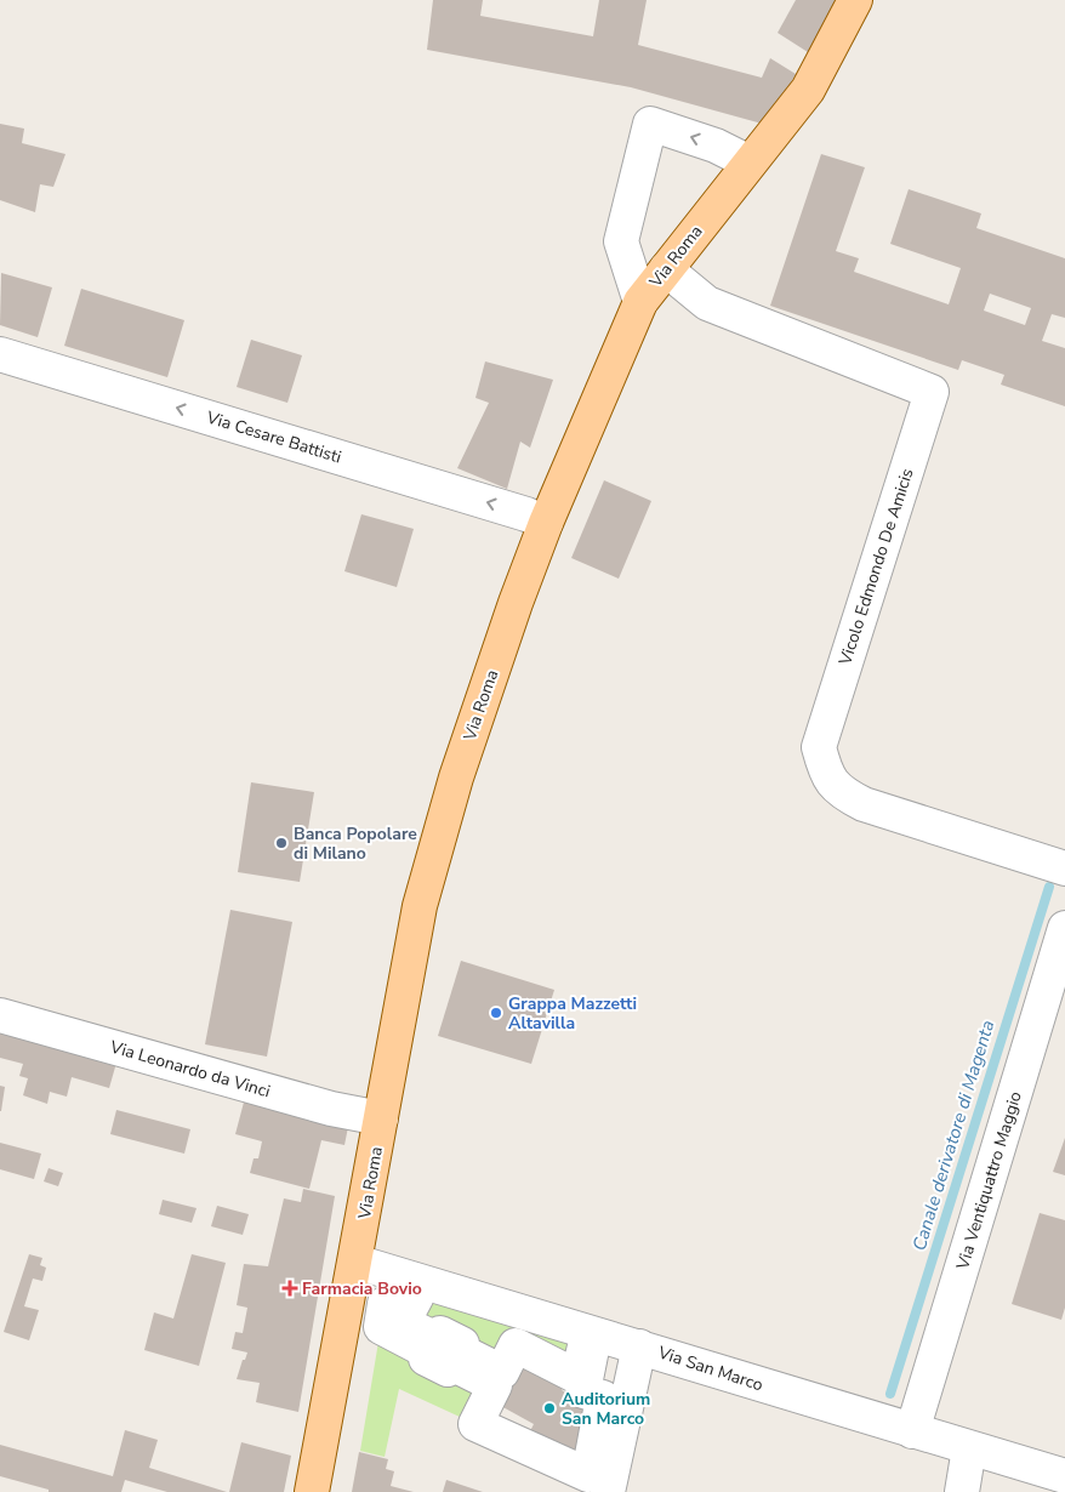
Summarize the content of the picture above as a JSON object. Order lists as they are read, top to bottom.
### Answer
{
  "streets": {
    "main road": ["Via Roma"],
    "street": [
      "Via Cesare Battisti",
      "Vicolo Edmondo De Amicis",
      "Via Leonardo da Vinci",
      "Via Ventiquattro Maggio",
      "Via San Marco"
    ]
  },
  "crossings": [
    ["Via Roma", "Via Cesare Battisti"],
    ["Via Roma", "Vicolo Edmondo De Amicis"],
    ["Via Roma", "Via Leonardo da Vinci"],
    ["Via Roma", "Via San Marco"],
    ["Via Ventiquattro Maggio", "Via San Marco"]
  ],
  "one_way": ["Via Cesare Battisti"],
  "water": ["Canale derivatore di Magenta"],
  "places": {
    "other": ["Banca Popolare di Milano", "Grappa Mazzetti Altavilla", "Auditorium San Marco"],
    "health": ["Farmacia Bovio"]
  }
}
